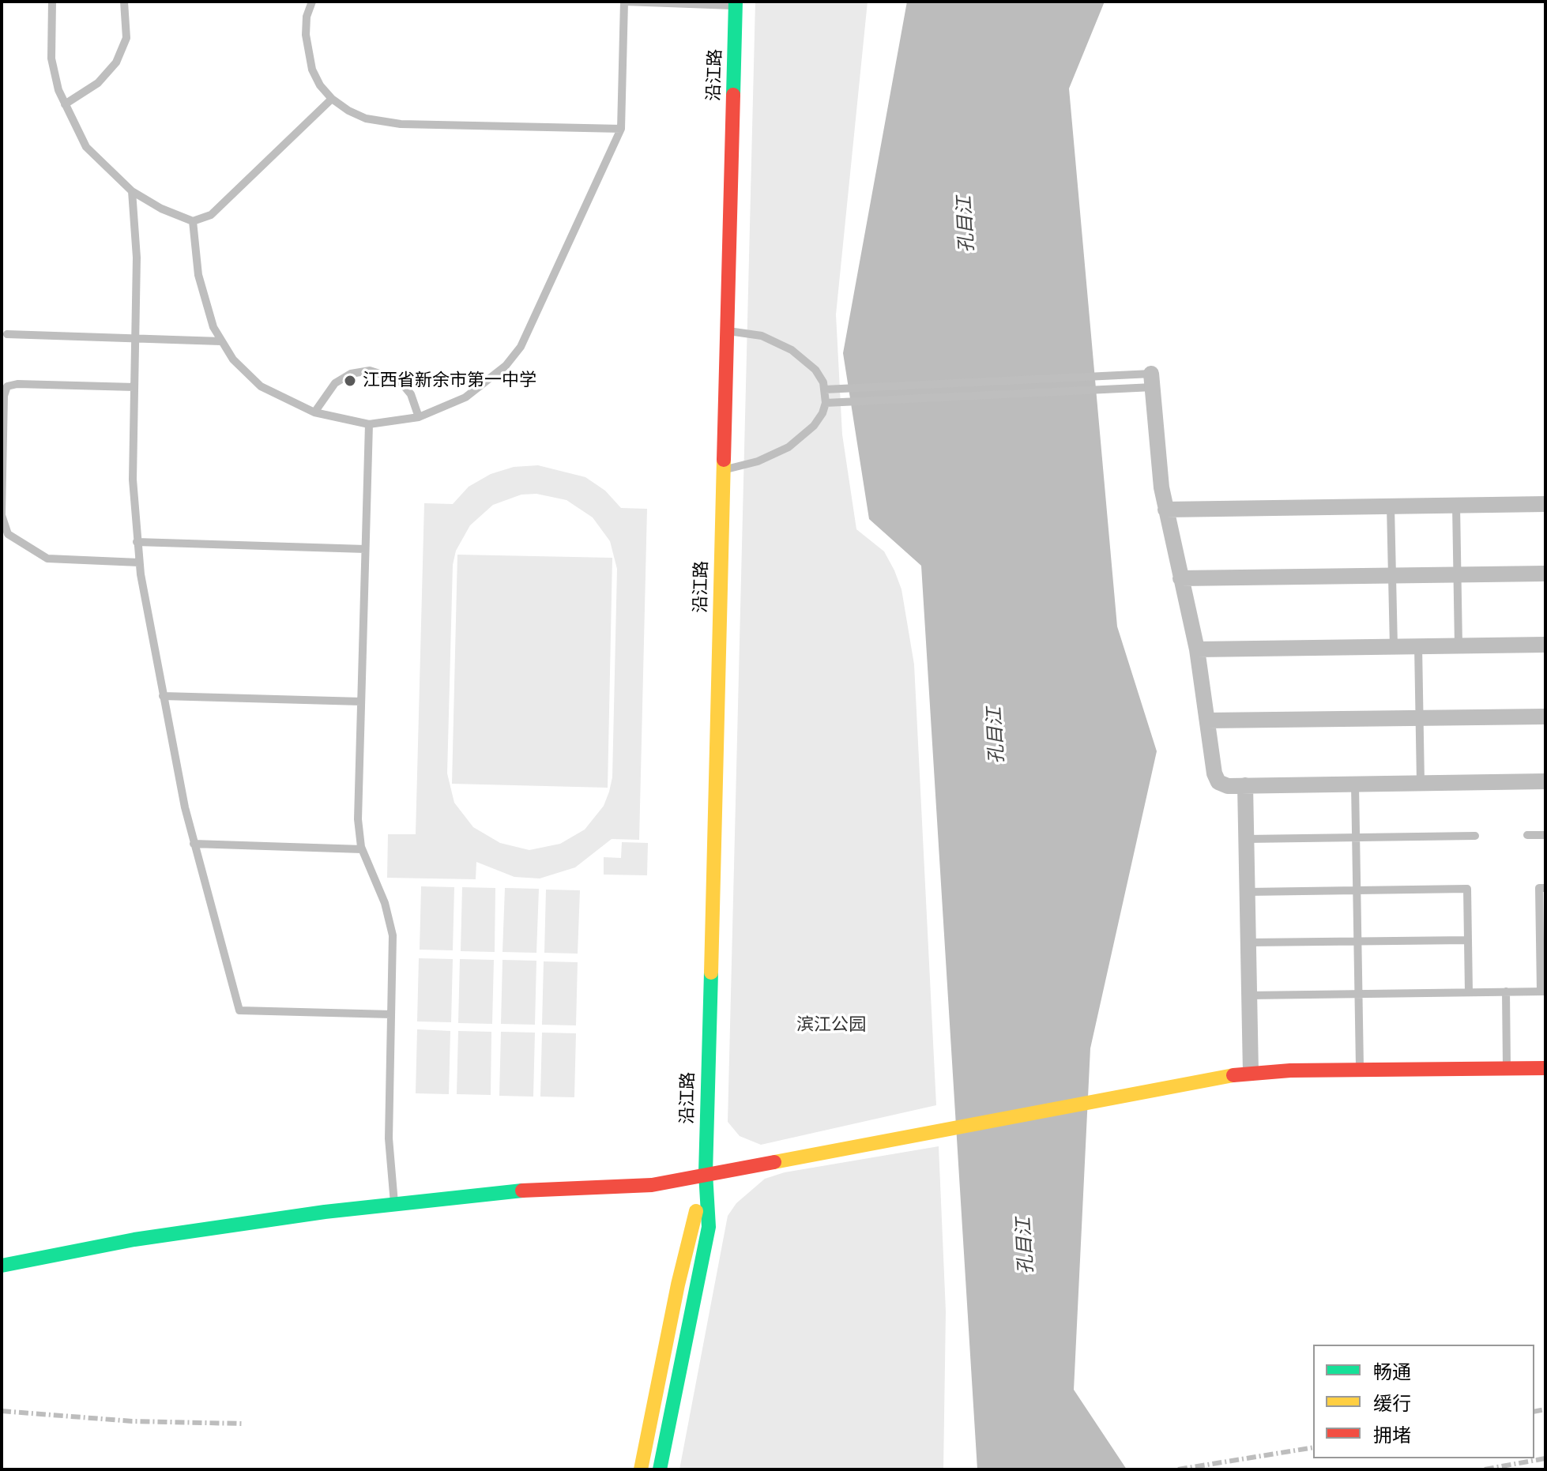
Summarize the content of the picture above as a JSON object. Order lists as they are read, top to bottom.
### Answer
{
  "streets": {
    "street": ["沿江路"]
  },
  "water": ["孔目江"],
  "parks": ["滨江公园"],
  "places": ["江西省新余市第一中学"],
  "legend": ["畅通", "缓行", "拥堵"]
}
